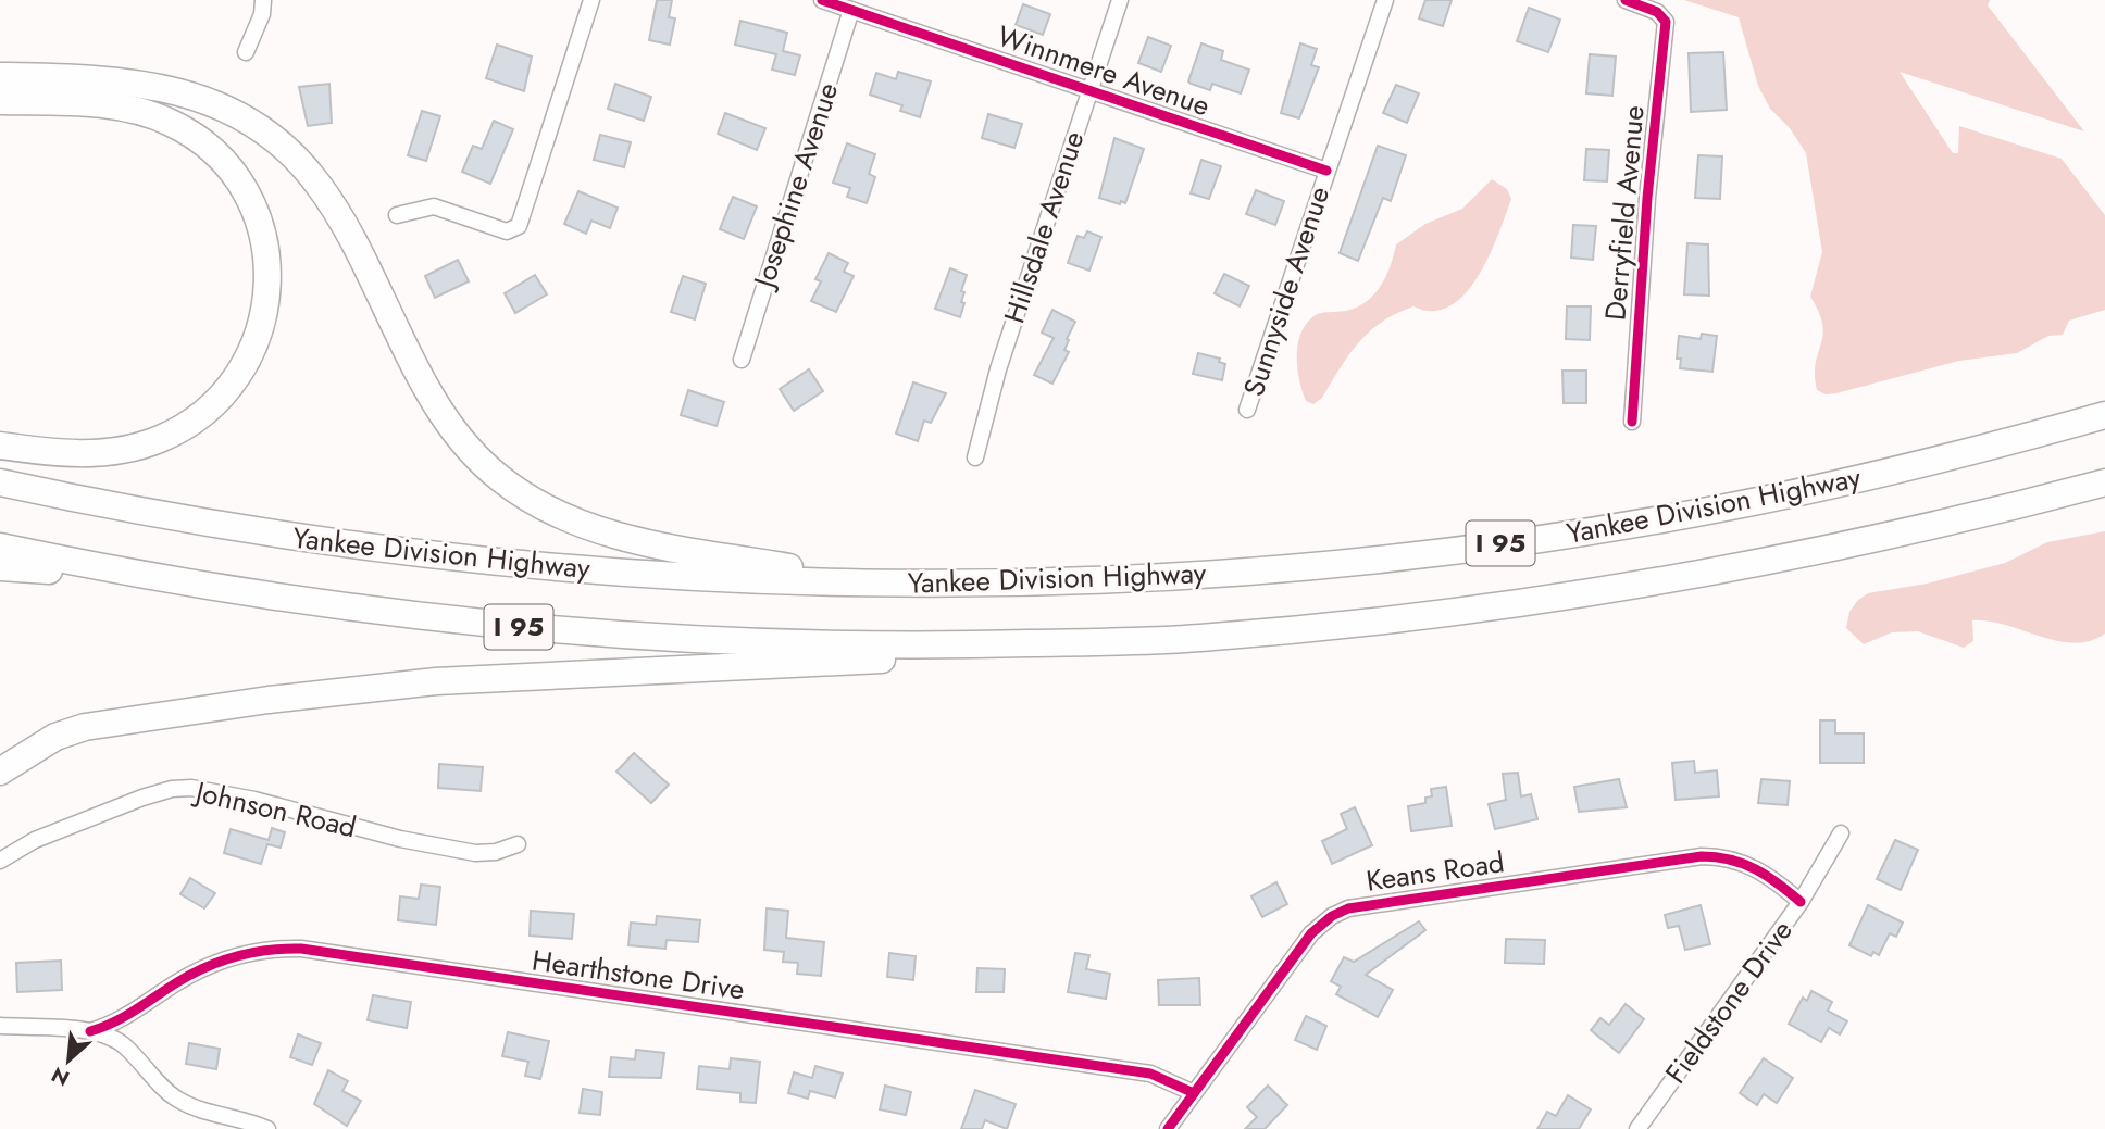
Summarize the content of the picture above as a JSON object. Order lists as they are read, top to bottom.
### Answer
{
  "streets": {
    "highway": ["Yankee Division Highway", "I 95"],
    "street": [
      "Winnmere Avenue",
      "Josephine Avenue",
      "Derryfield Avenue",
      "Hillsdale Avenue",
      "Sunnyside Avenue",
      "Johnson Road",
      "Keans Road",
      "Hearthstone Drive",
      "Fieldstone Drive"
    ]
  },
  "crossings": [
    ["Winnmere Avenue", "Josephine Avenue"],
    ["Winnmere Avenue", "Hillsdale Avenue"],
    ["Winnmere Avenue", "Sunnyside Avenue"],
    ["Keans Road", "Hearthstone Drive"],
    ["Keans Road", "Fieldstone Drive"]
  ],
  "north": "bottom left"
}
